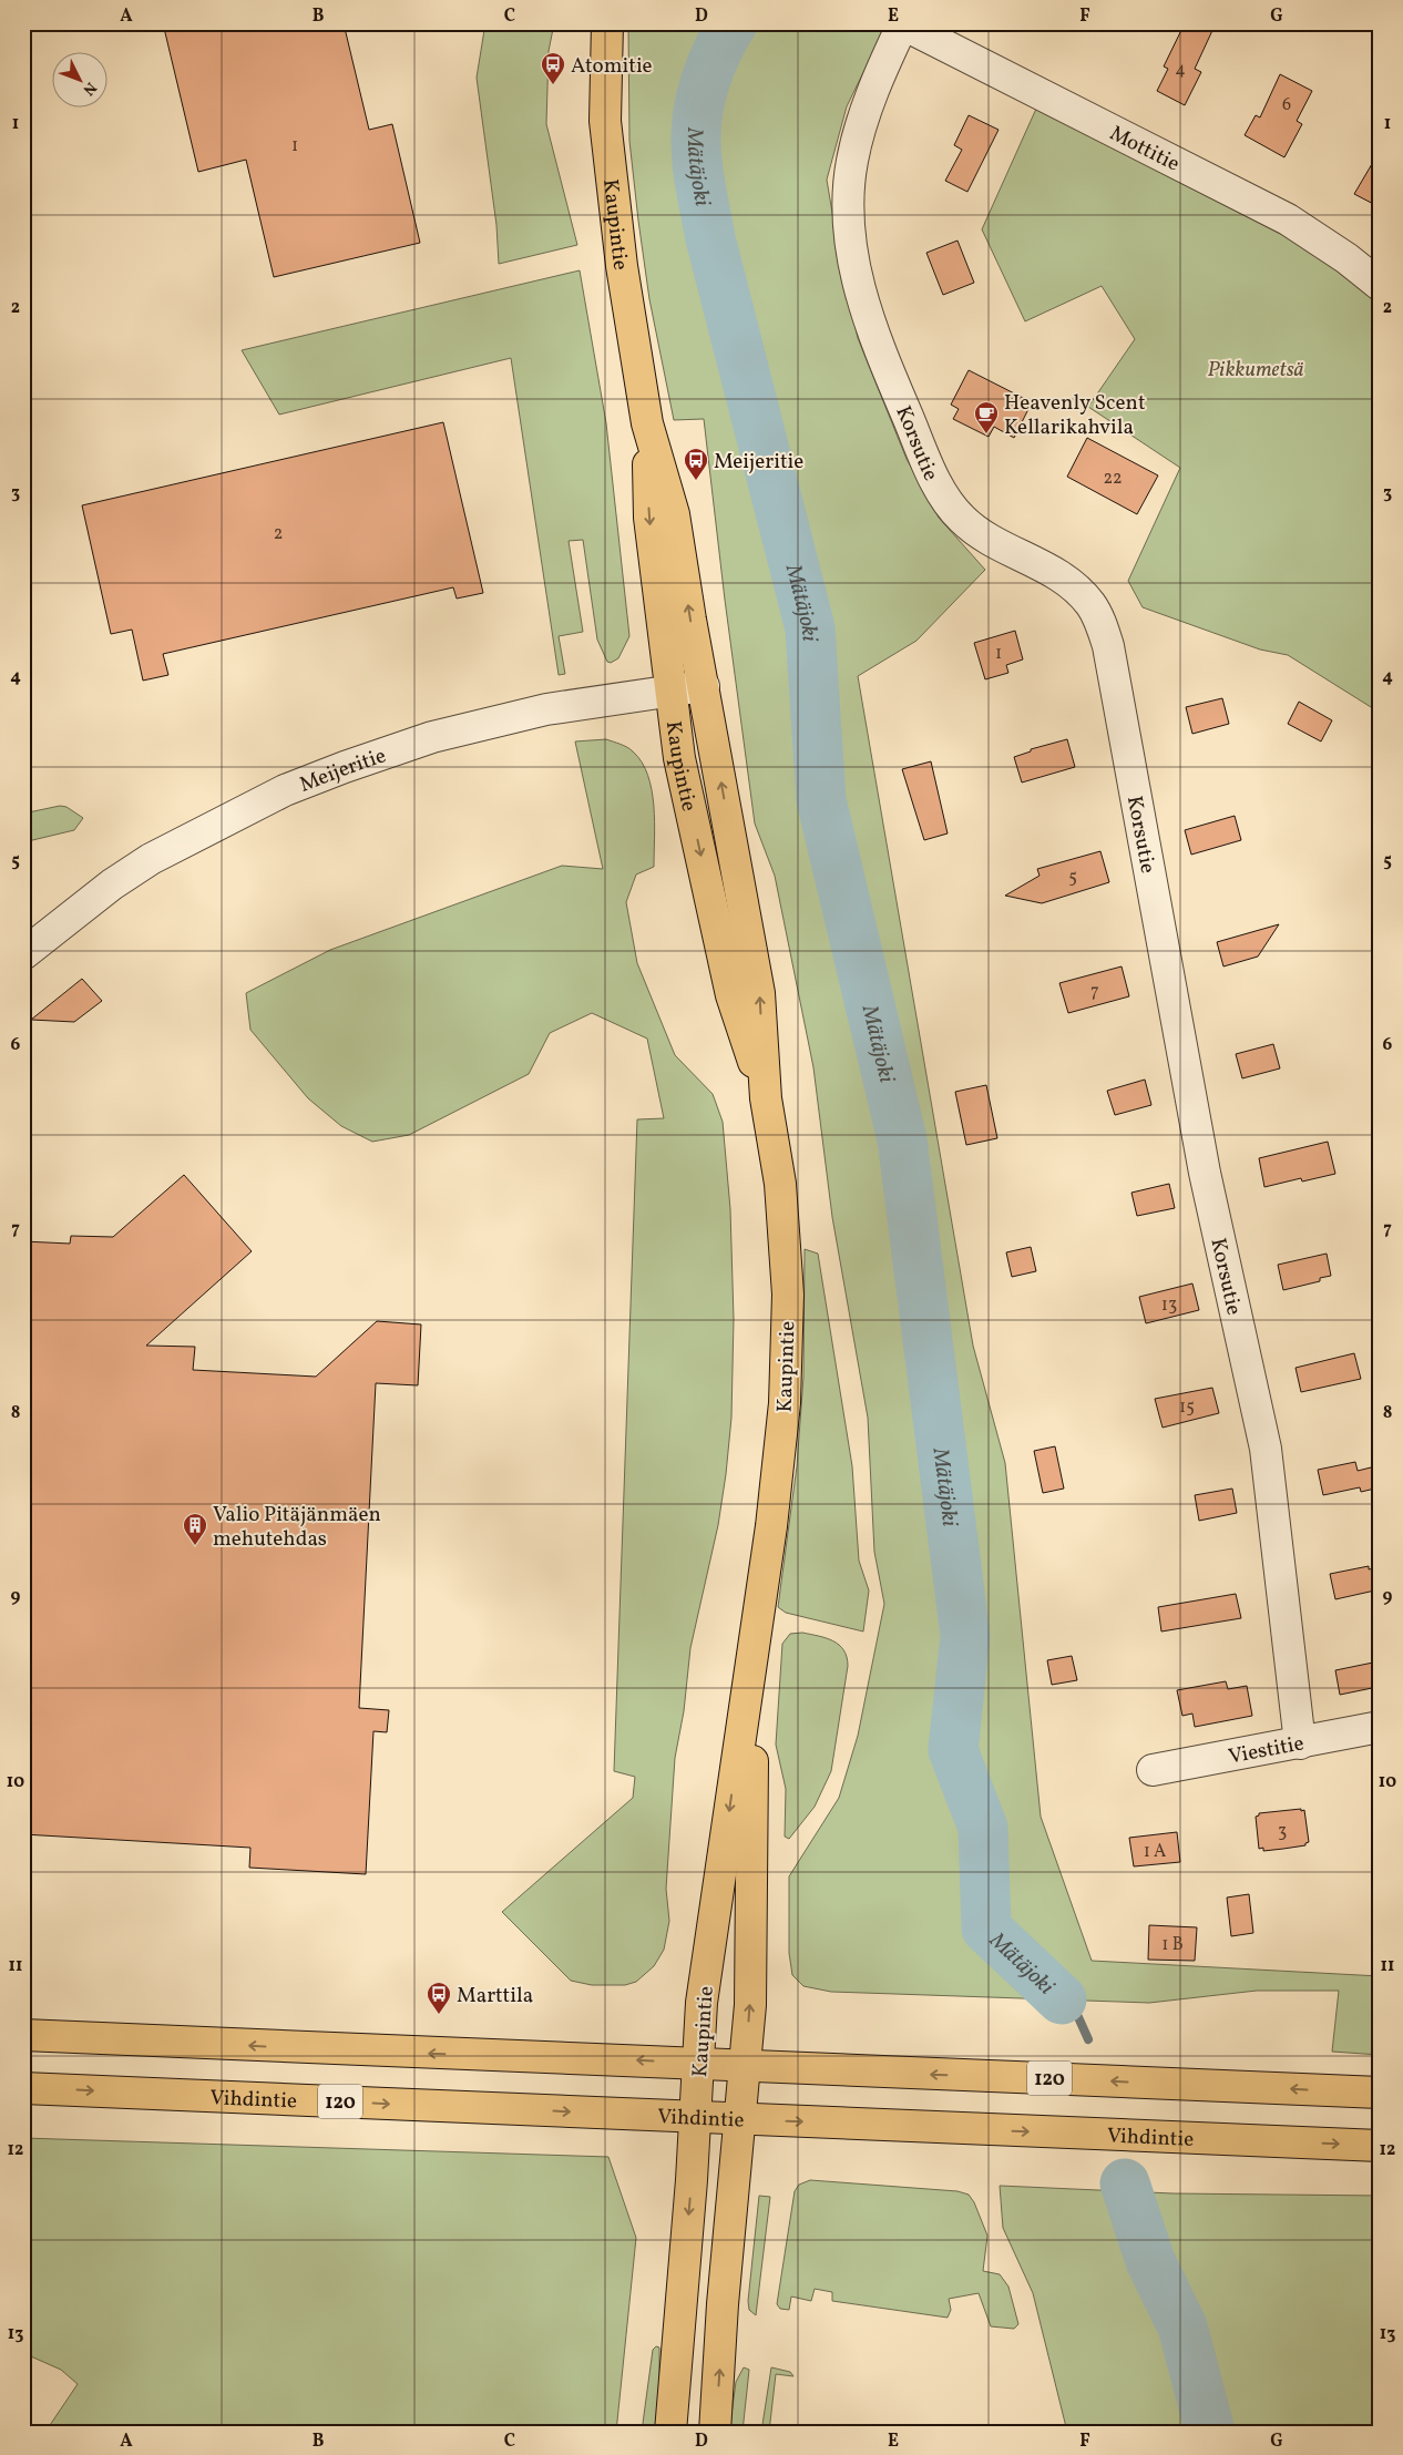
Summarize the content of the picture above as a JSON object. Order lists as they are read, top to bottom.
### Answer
{
  "streets": {
    "main road": ["Kaupintie", "120", "Vihdintie"],
    "street": [
      "Mottitie",
      "Korsutie",
      "Meijeritie",
      "Viestitie"
    ]
  },
  "crossings": [
    ["Mottitie", "Korsutie"],
    ["Kaupintie", "Meijeritie"],
    ["Kaupintie", "120"],
    ["Kaupintie", "Vihdintie"],
    ["Korsutie", "Viestitie"]
  ],
  "water": ["Mätäjoki"],
  "parks": ["Pikkumetsä"],
  "places": {
    "bus stop": ["Atomitie", "Meijeritie", "Marttila"],
    "cafe": ["Heavenly Scent Kellarikahvila"],
    "building": ["Valio Pitäjänmäen mehutehdas"]
  },
  "house_numbers": [
    "4",
    "6",
    "1",
    "22",
    "2",
    "1",
    "5",
    "7",
    "13",
    "15",
    "3",
    "1 A",
    "1 B"
  ],
  "north": "bottom right",
  "grid": {
    "columns": [
      "A",
      "B",
      "C",
      "D",
      "E",
      "F",
      "G"
    ],
    "rows": [
      "1",
      "2",
      "3",
      "4",
      "5",
      "6",
      "7",
      "8",
      "9",
      "10",
      "11",
      "12",
      "13"
    ]
  }
}
